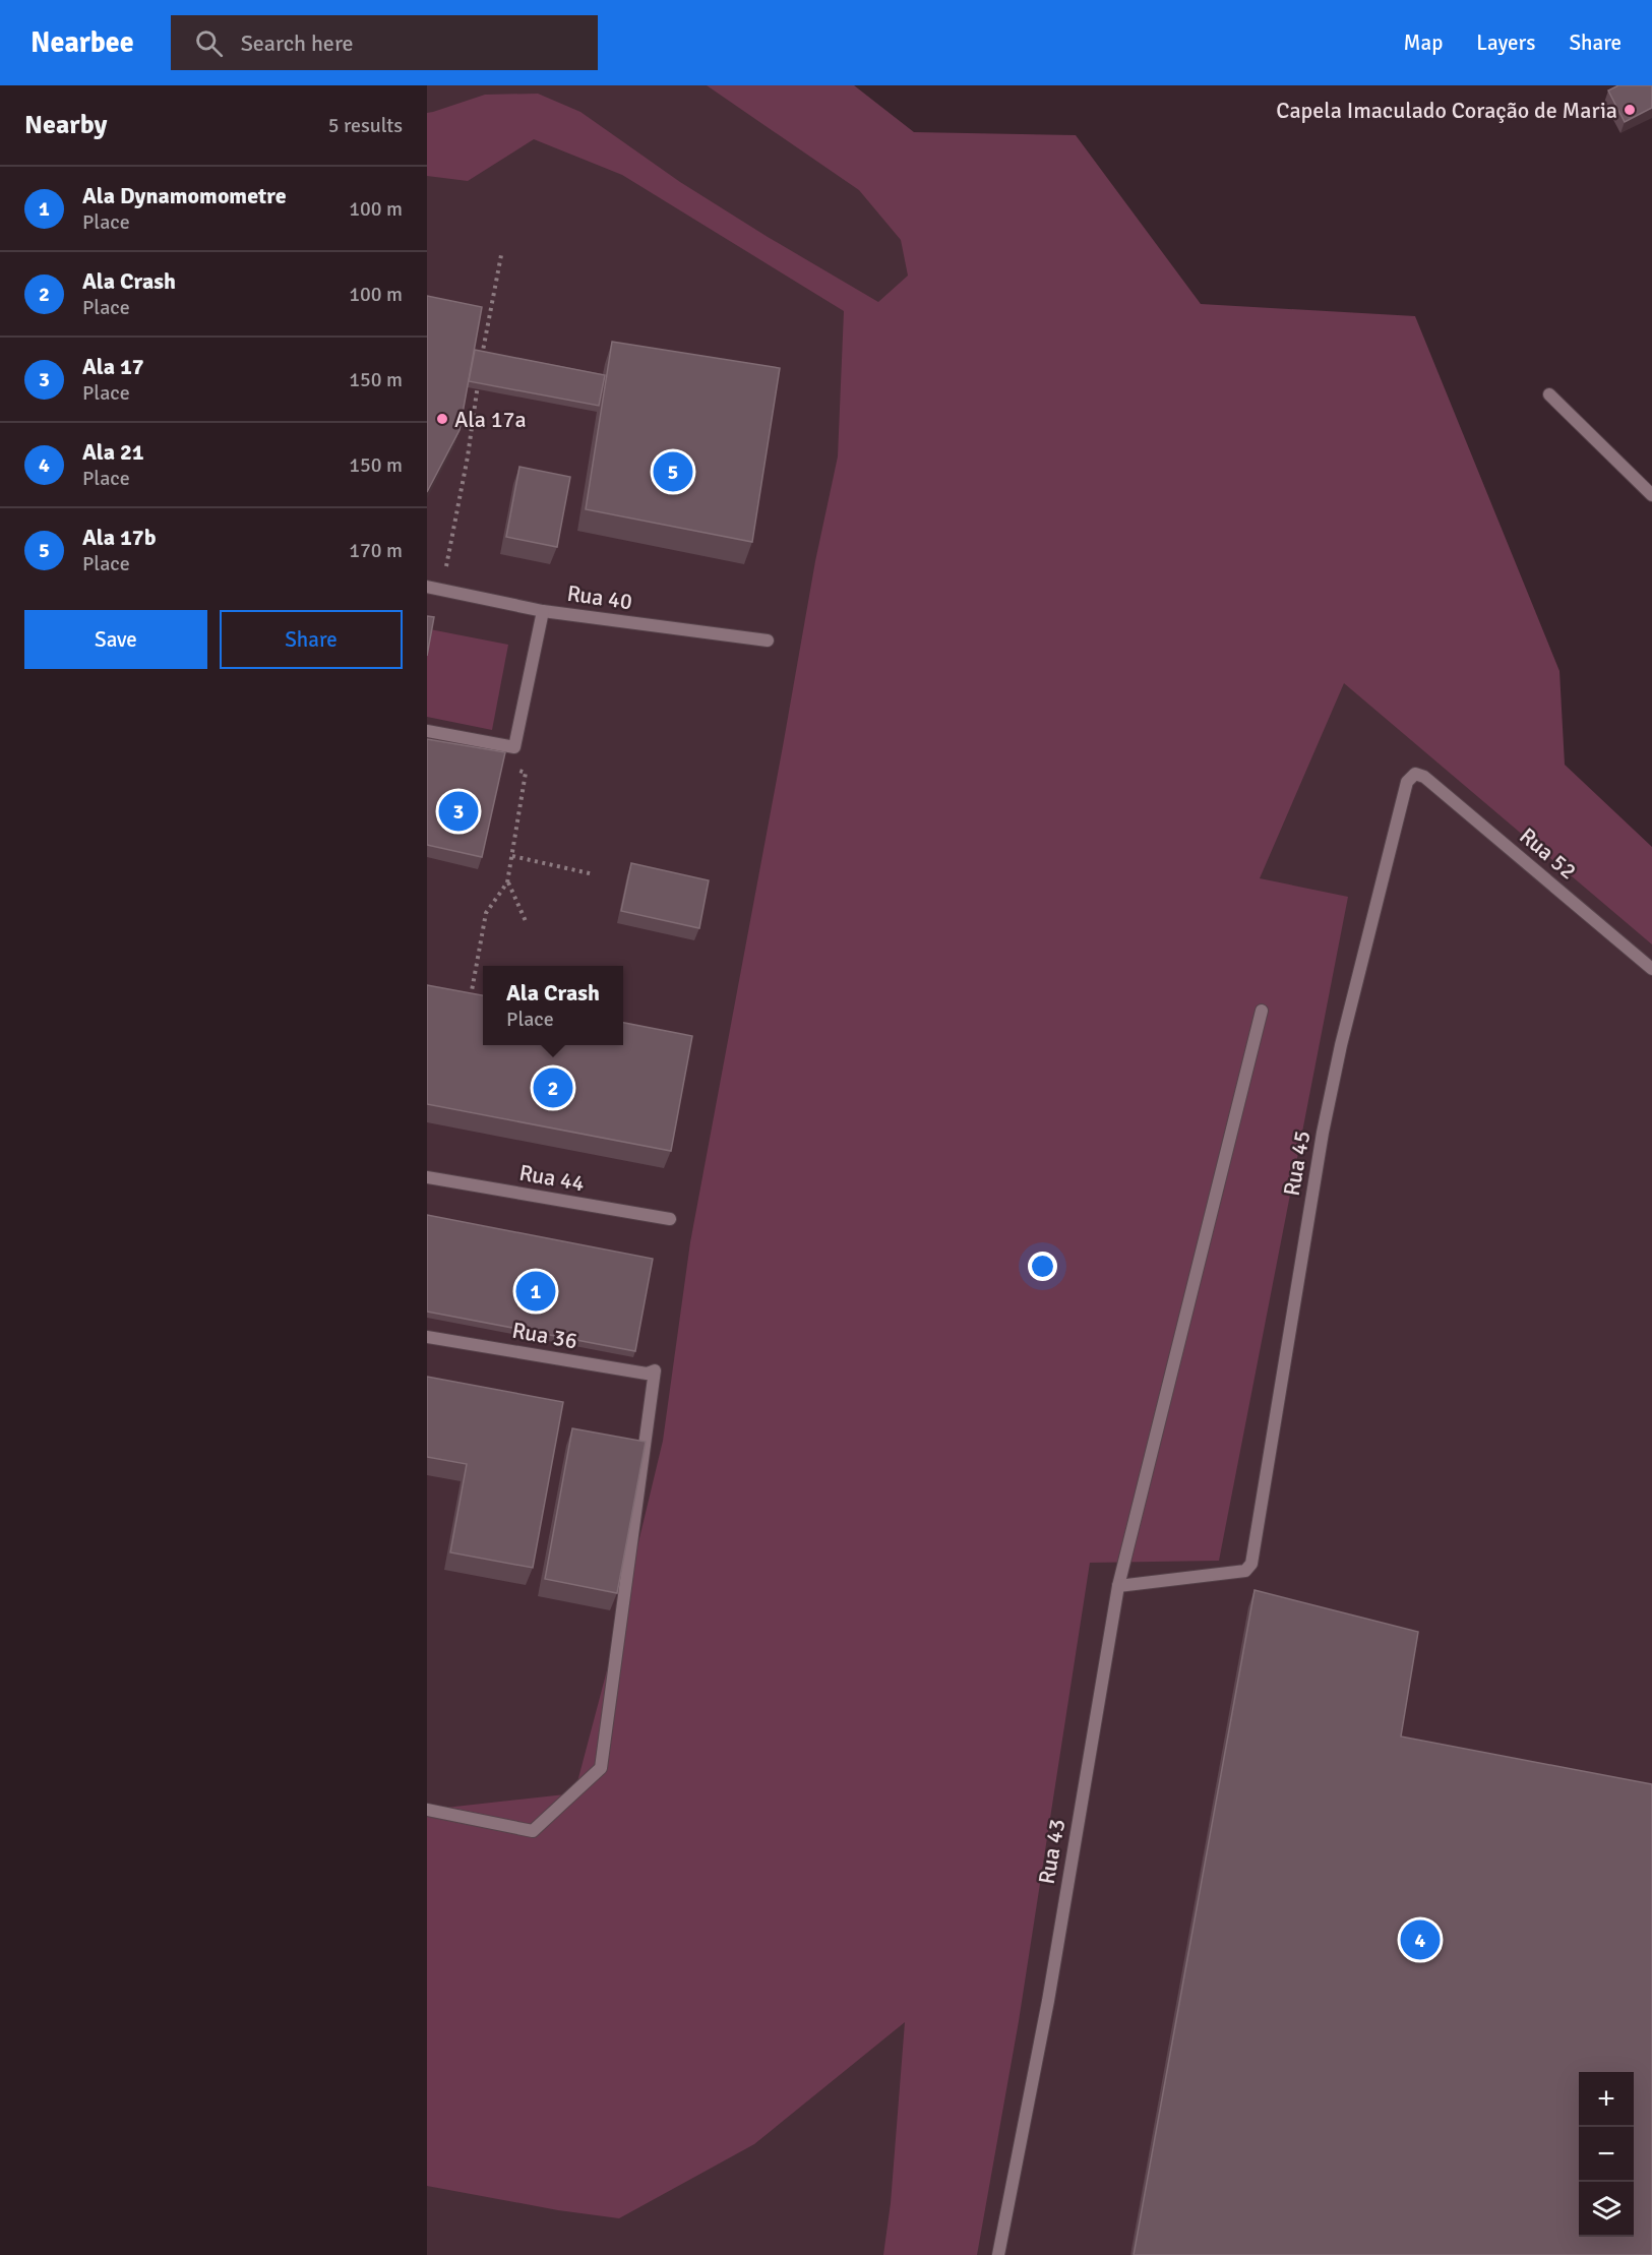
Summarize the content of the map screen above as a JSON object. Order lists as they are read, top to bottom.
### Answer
{
  "streets": {
    "street": [
      "Rua 40",
      "Rua 52",
      "Rua 45",
      "Rua 44",
      "Rua 36",
      "Rua 43"
    ]
  },
  "crossings": [
    ["Rua 52", "Rua 45"],
    ["Rua 45", "Rua 43"]
  ],
  "places": ["Capela Imaculado Coração de Maria", "Ala 17a"],
  "page": {
    "header": "Nearbee",
    "search": "Search here",
    "nav": ["Map", "Layers", "Share"],
    "heading": ["Nearby", "5 results"],
    "list": [
      {
        "mark": "1",
        "name": "Ala Dynamomometre",
        "note": "Place",
        "value": "100 m"
      },
      {
        "mark": "2",
        "name": "Ala Crash",
        "note": "Place",
        "value": "100 m"
      },
      {
        "mark": "3",
        "name": "Ala 17",
        "note": "Place",
        "value": "150 m"
      },
      {
        "mark": "4",
        "name": "Ala 21",
        "note": "Place",
        "value": "150 m"
      },
      {
        "mark": "5",
        "name": "Ala 17b",
        "note": "Place",
        "value": "170 m"
      }
    ],
    "pins": [
      "5",
      "3",
      "2",
      "1",
      "4"
    ],
    "buttons": ["Save", "Share"],
    "popup": ["Ala Crash", "Place"],
    "map_buttons": ["+", "−"]
  }
}
